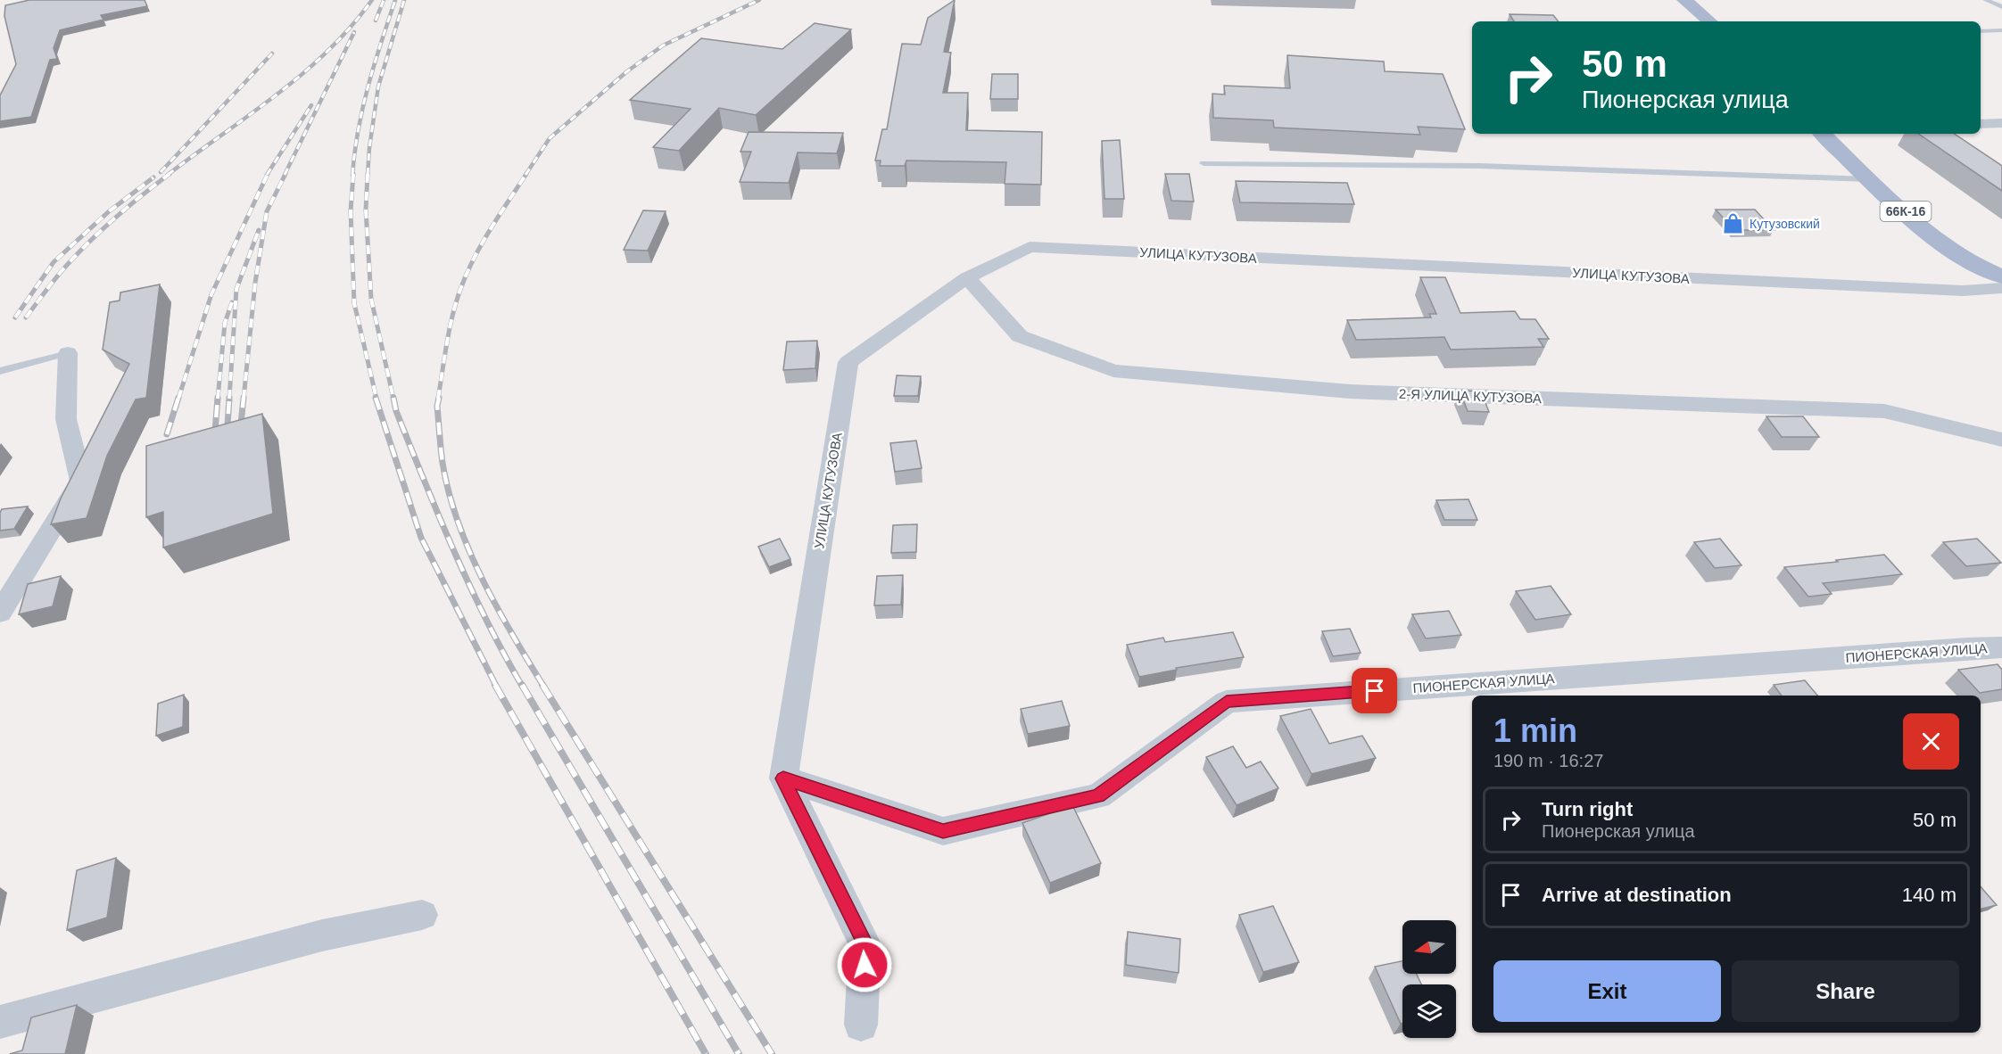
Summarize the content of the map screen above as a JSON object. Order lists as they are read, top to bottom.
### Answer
{
  "streets": {
    "main road": ["66К-16"],
    "street": ["УЛИЦА КУТУЗОВА", "2-Я УЛИЦА КУТУЗОВА", "ПИОНЕРСКАЯ УЛИЦА"]
  },
  "crossings": [
    ["УЛИЦА КУТУЗОВА", "2-Я УЛИЦА КУТУЗОВА"],
    ["УЛИЦА КУТУЗОВА", "ПИОНЕРСКАЯ УЛИЦА"]
  ],
  "places": {
    "shop": ["Кутузовский"]
  },
  "north": "left",
  "page": {
    "turn": ["50 m", "Пионерская улица"],
    "heading": ["1 min", "190 m · 16:27"],
    "list": [
      {
        "name": "Turn right",
        "note": "Пионерская улица",
        "value": "50 m"
      },
      {
        "name": "Arrive at destination",
        "value": "140 m"
      }
    ],
    "buttons": ["Exit", "Share"]
  }
}
